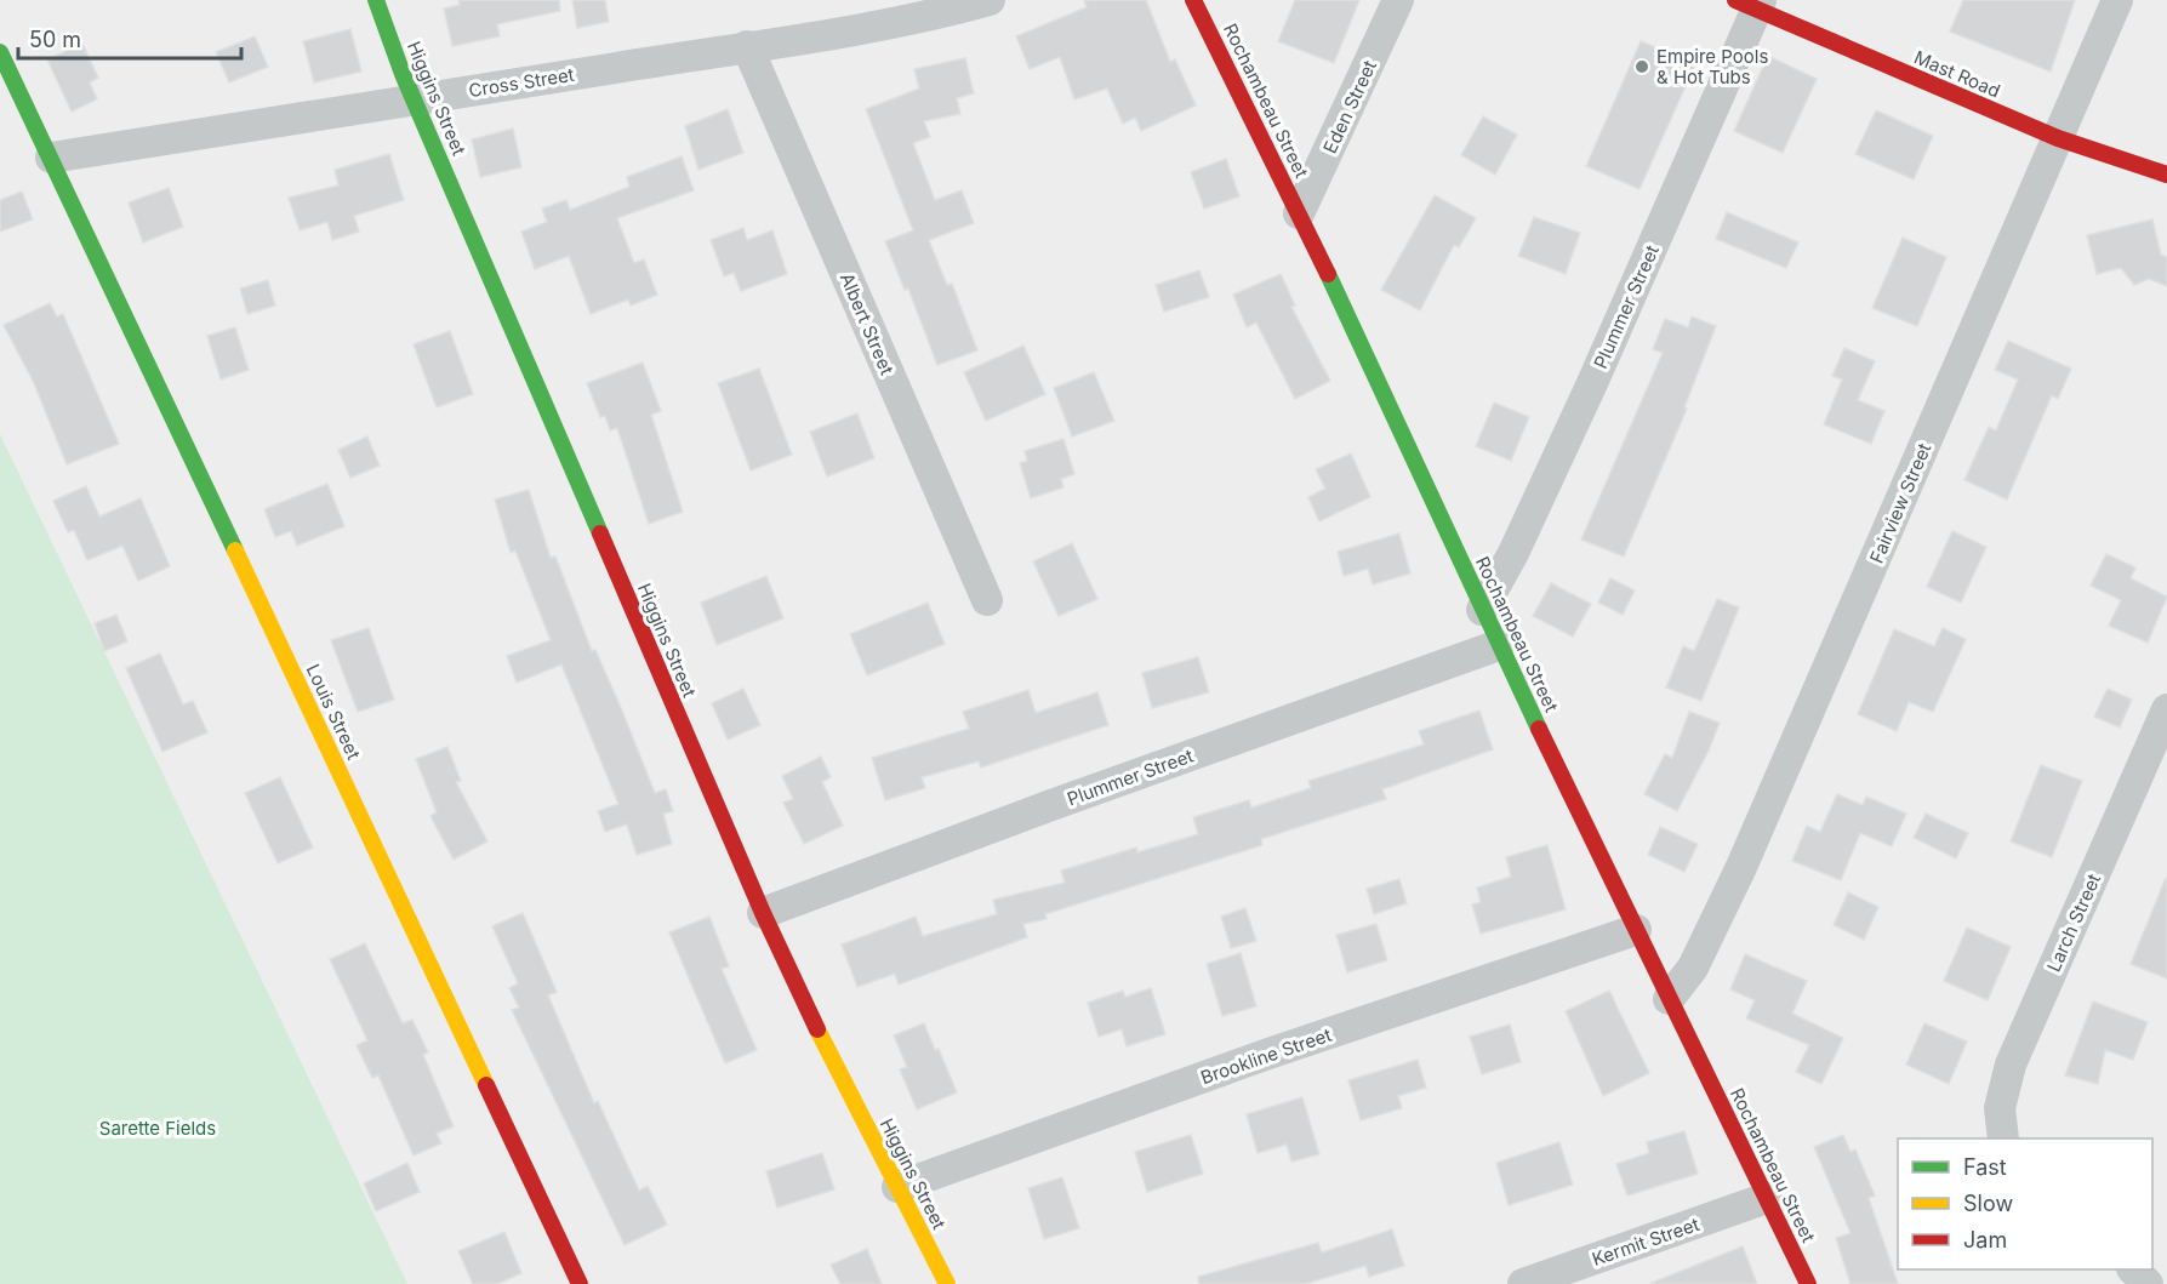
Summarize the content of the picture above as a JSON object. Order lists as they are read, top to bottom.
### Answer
{
  "streets": {
    "street": [
      "Mast Road",
      "Cross Street",
      "Higgins Street",
      "Rochambeau Street",
      "Eden Street",
      "Plummer Street",
      "Albert Street",
      "Fairview Street",
      "Louis Street",
      "Larch Street",
      "Brookline Street",
      "Kermit Street"
    ]
  },
  "crossings": [
    ["Mast Road", "Plummer Street"],
    ["Mast Road", "Fairview Street"],
    ["Cross Street", "Higgins Street"],
    ["Cross Street", "Albert Street"],
    ["Cross Street", "Louis Street"],
    ["Higgins Street", "Plummer Street"],
    ["Higgins Street", "Brookline Street"],
    ["Rochambeau Street", "Eden Street"],
    ["Rochambeau Street", "Plummer Street"],
    ["Rochambeau Street", "Fairview Street"],
    ["Rochambeau Street", "Brookline Street"],
    ["Rochambeau Street", "Kermit Street"]
  ],
  "parks": ["Sarette Fields"],
  "places": ["Empire Pools & Hot Tubs"],
  "legend": ["Fast", "Slow", "Jam"],
  "scale_bar": "50 m"
}
